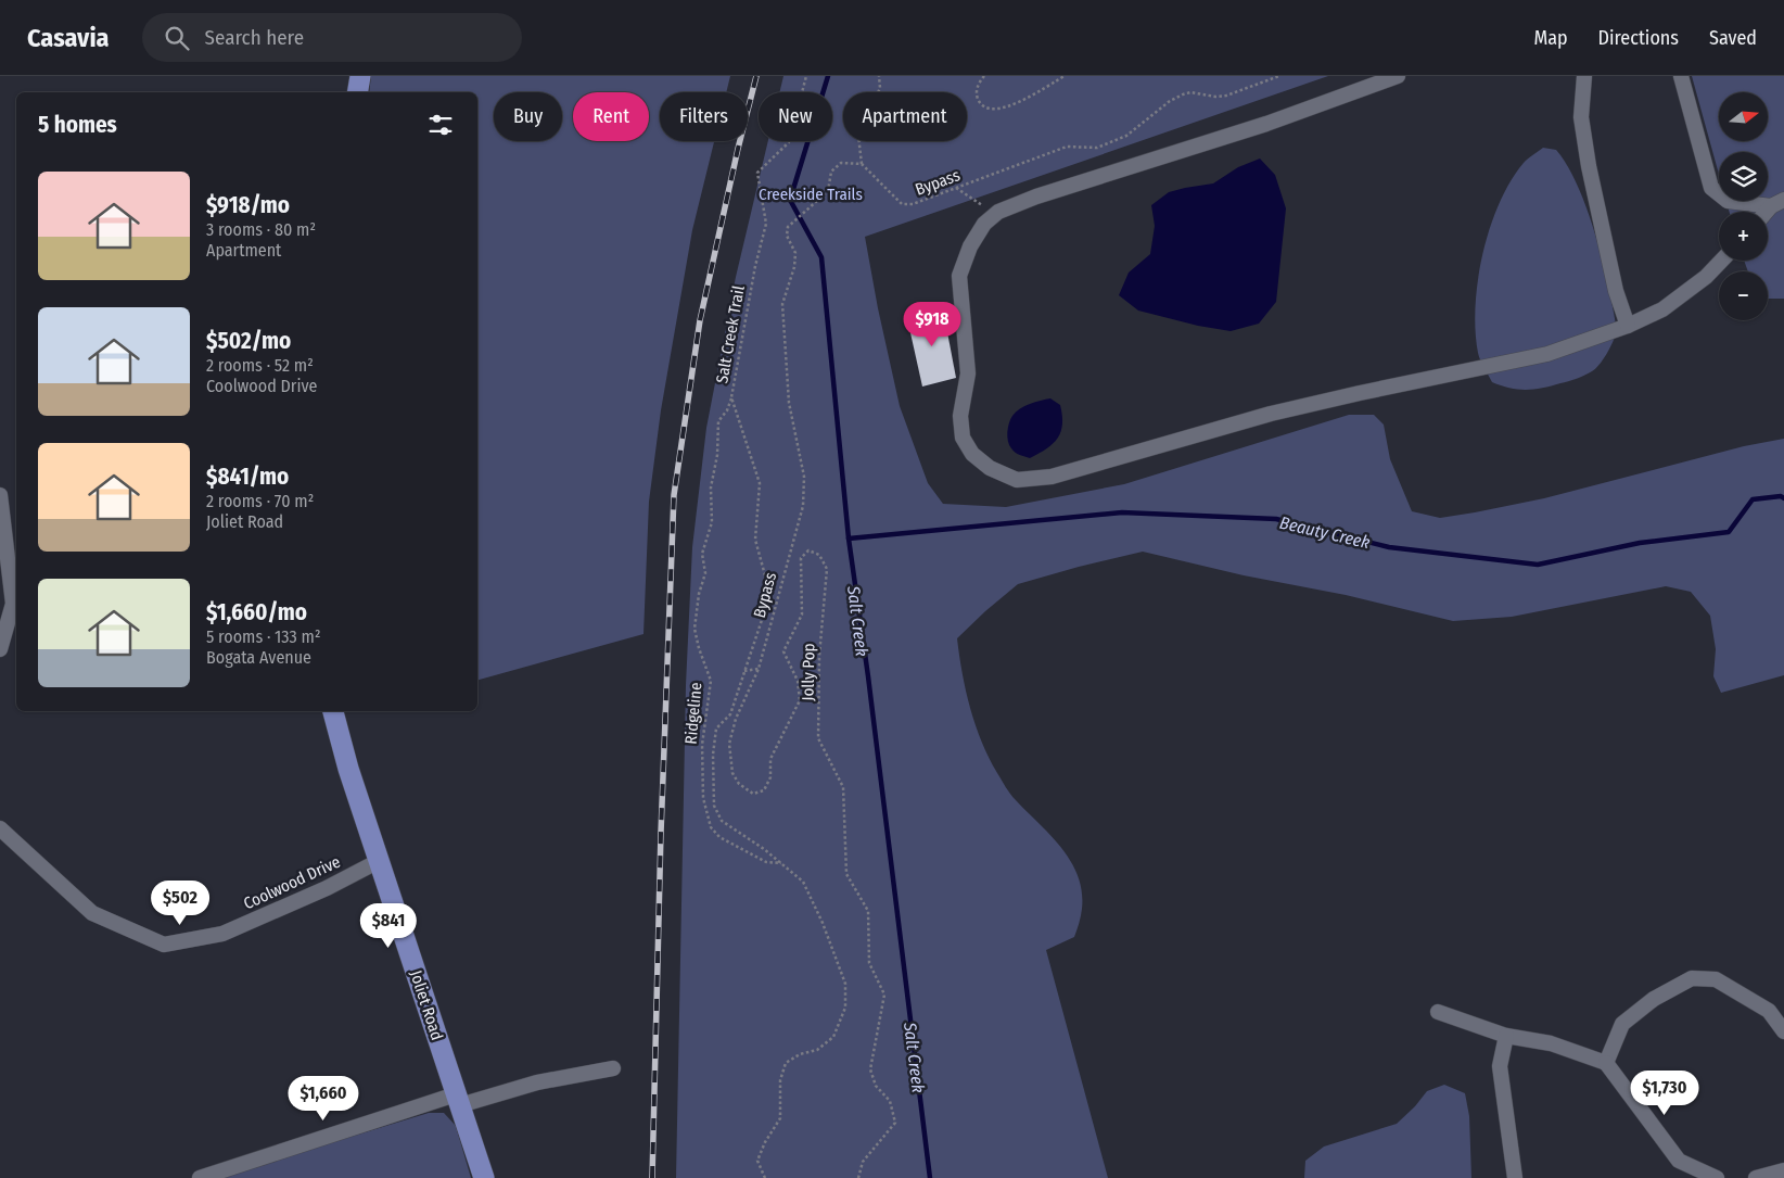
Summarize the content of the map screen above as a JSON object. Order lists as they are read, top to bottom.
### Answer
{
  "streets": {
    "main road": ["Joliet Road"],
    "street": ["Coolwood Drive"],
    "path": [
      "Bypass",
      "Salt Creek Trail",
      "Jolly Pop",
      "Ridgeline"
    ]
  },
  "crossings": [
    ["Bypass", "Jolly Pop"],
    ["Salt Creek Trail", "Ridgeline"],
    ["Coolwood Drive", "Joliet Road"]
  ],
  "water": ["Beauty Creek", "Salt Creek"],
  "parks": ["Creekside Trails"],
  "north": "right",
  "page": {
    "header": "Casavia",
    "search": "Search here",
    "nav": ["Map", "Directions", "Saved"],
    "map_buttons": ["+", "−"],
    "chip": [
      "Buy",
      "Rent",
      "Filters",
      "New",
      "Apartment"
    ],
    "heading": "5 homes",
    "list": [
      {
        "name": "$918/mo",
        "note": "3 rooms · 80 m² · Apartment"
      },
      {
        "name": "$502/mo",
        "note": "2 rooms · 52 m² · Coolwood Drive"
      },
      {
        "name": "$841/mo",
        "note": "2 rooms · 70 m² · Joliet Road"
      },
      {
        "name": "$1,660/mo",
        "note": "5 rooms · 133 m² · Bogata Avenue"
      }
    ],
    "price": [
      "$918",
      "$502",
      "$841",
      "$1,730",
      "$1,660"
    ]
  }
}
